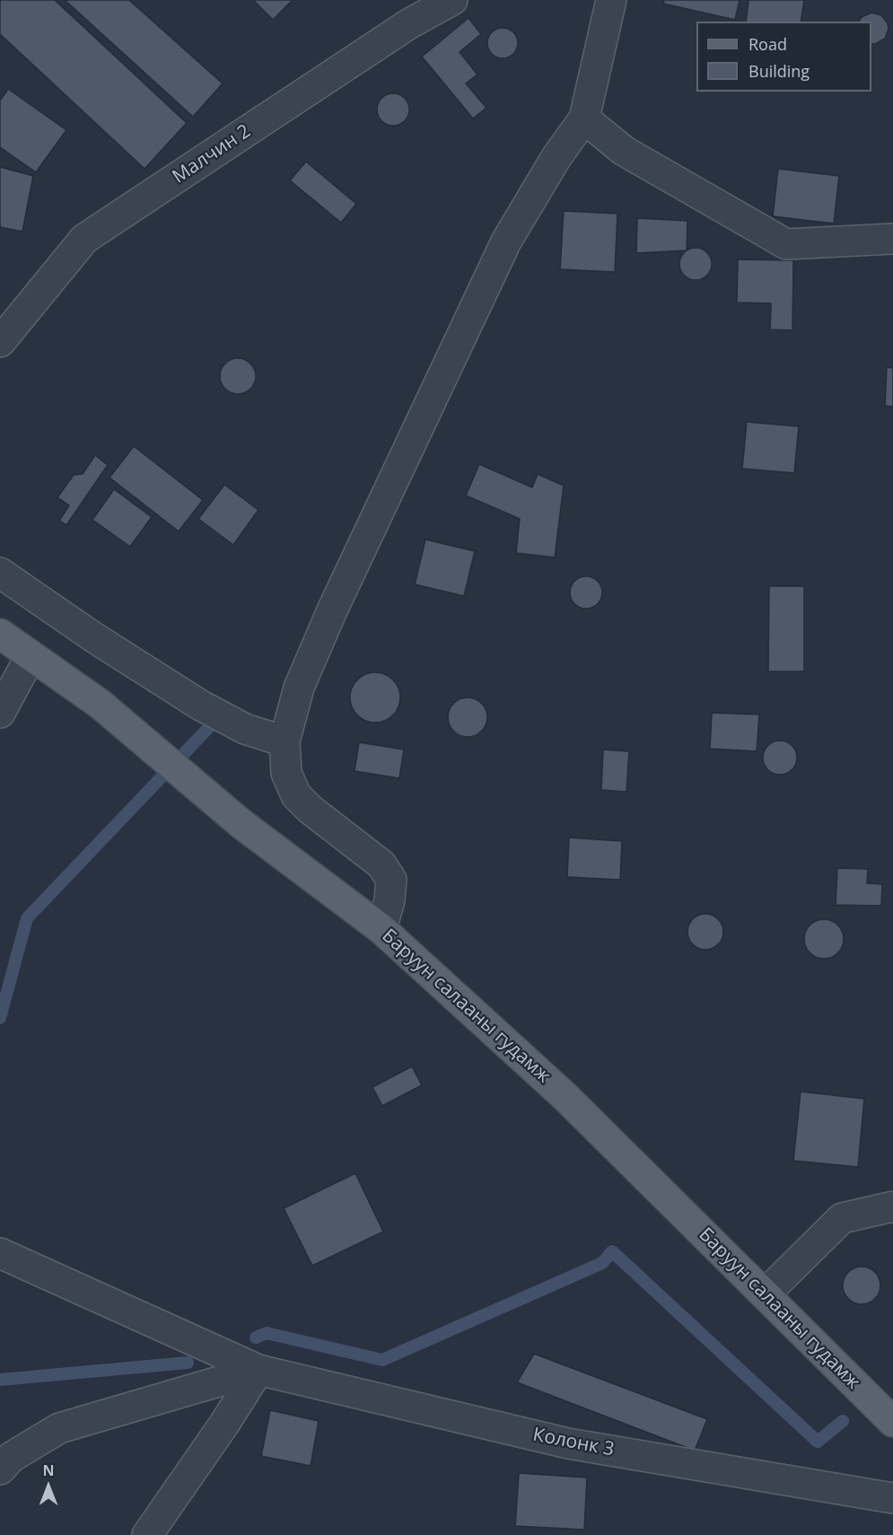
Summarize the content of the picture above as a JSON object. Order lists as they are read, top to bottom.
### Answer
{
  "streets": {
    "main road": ["Баруун салааны гудамж"],
    "street": ["Малчин 2", "Колонк 3"]
  },
  "legend": ["Road", "Building"],
  "north": "top"
}
